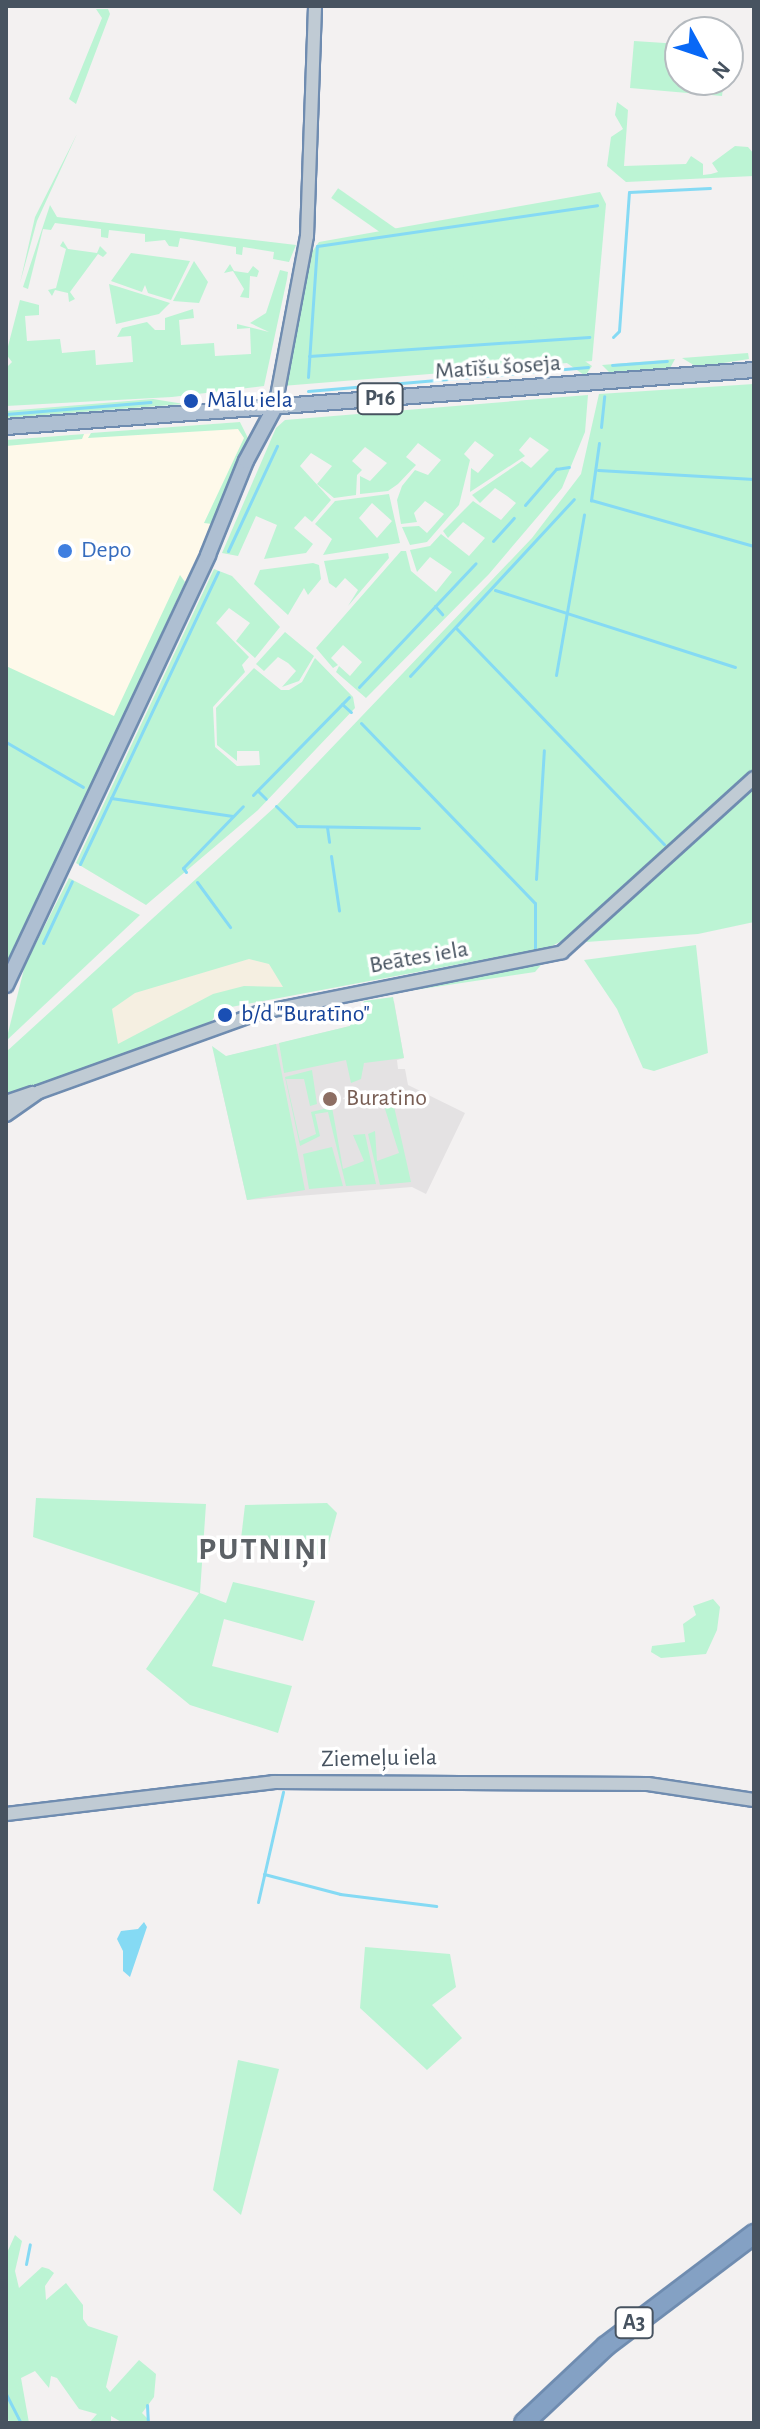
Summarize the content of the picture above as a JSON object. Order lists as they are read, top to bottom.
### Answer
{
  "streets": {
    "highway": ["A3"],
    "main road": ["Matīšu šoseja", "P16"],
    "street": ["Beātes iela", "Ziemeļu iela"]
  },
  "districts": ["PUTNIŅI"],
  "places": [
    "Mālu iela",
    "Depo",
    "b/d \"Buratīno\"",
    "Buratino"
  ],
  "north": "bottom right"
}
